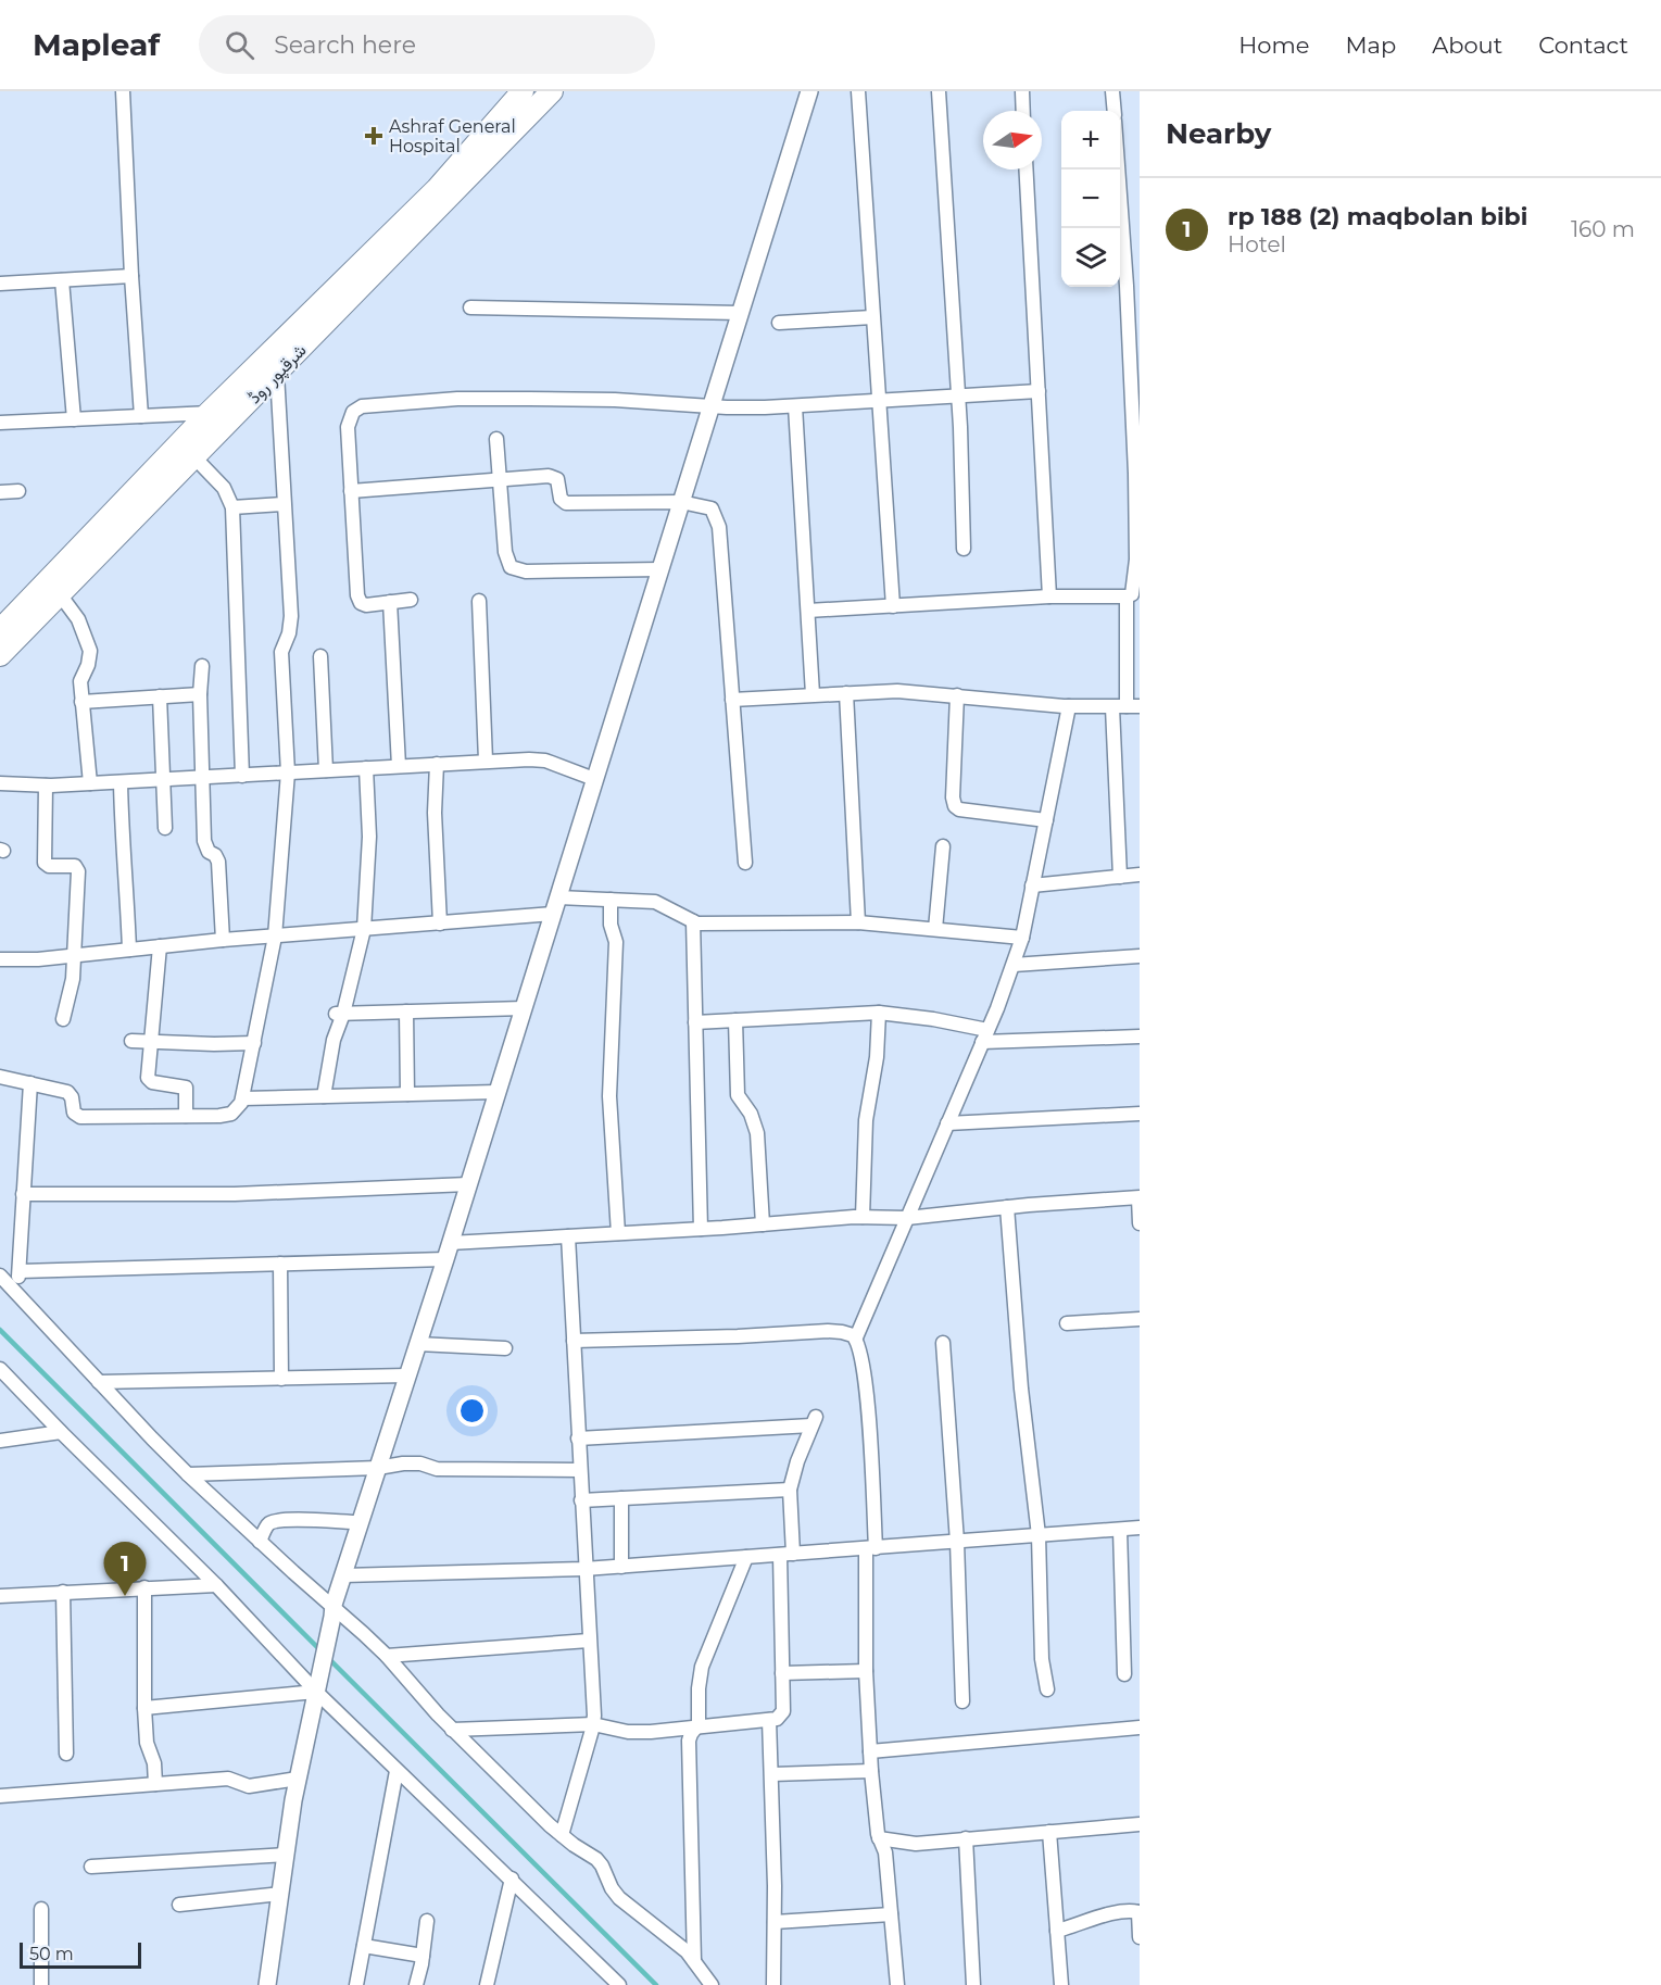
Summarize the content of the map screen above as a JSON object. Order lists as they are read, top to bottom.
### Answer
{
  "streets": {
    "main road": ["شرقپور روڈ"]
  },
  "places": {
    "health": ["Ashraf General Hospital"]
  },
  "scale_bar": "50 m",
  "north": "right",
  "page": {
    "header": "Mapleaf",
    "search": "Search here",
    "nav": [
      "Home",
      "Map",
      "About",
      "Contact"
    ],
    "heading": "Nearby",
    "map_buttons": ["+", "−"],
    "list": [
      {
        "mark": "1",
        "name": "rp 188 (2) maqbolan bibi",
        "note": "Hotel",
        "value": "160 m"
      }
    ],
    "pins": "1",
    "scale": "50 m"
  }
}
